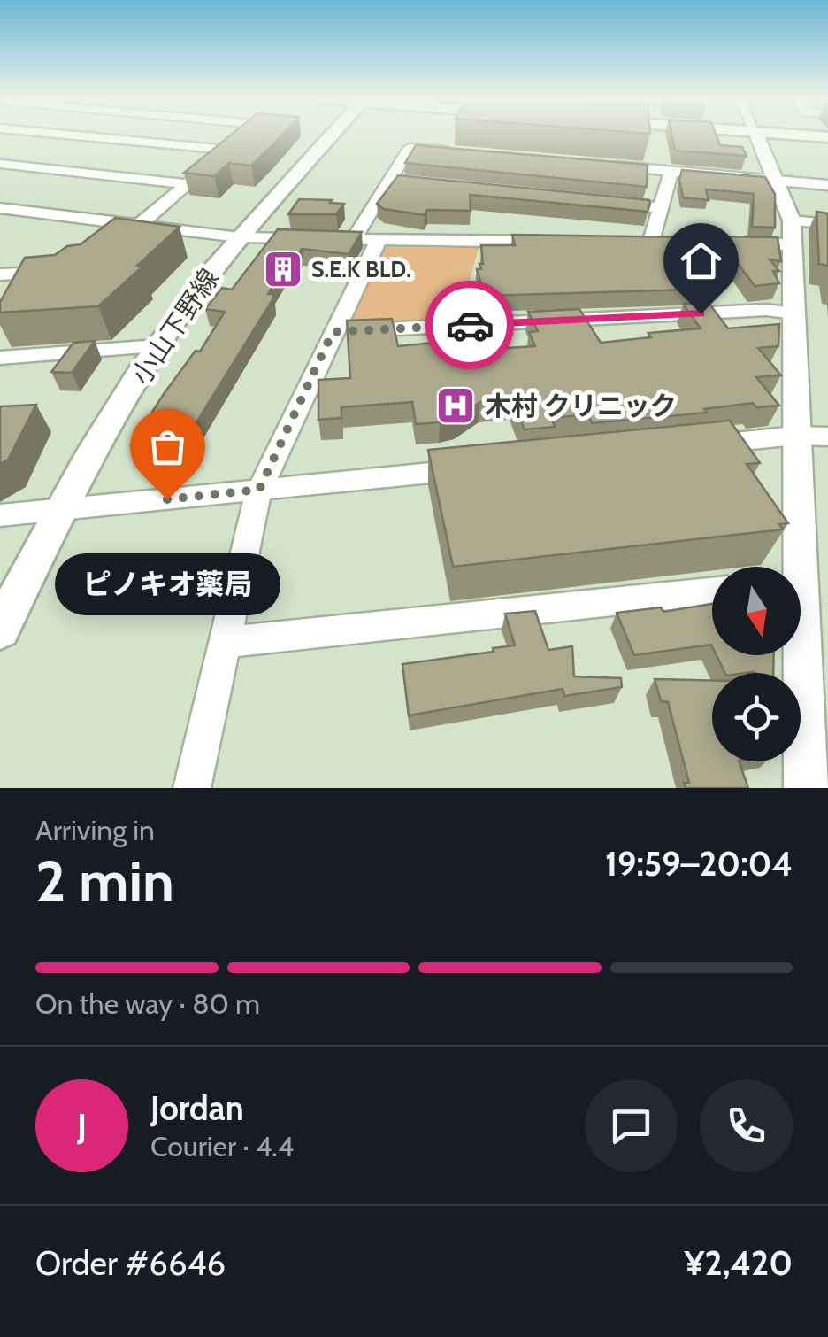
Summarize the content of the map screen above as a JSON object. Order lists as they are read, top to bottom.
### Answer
{
  "streets": {
    "main road": ["小山下野線"]
  },
  "places": {
    "building": ["S.E.K BLD."],
    "hospital": ["木村 クリニック"],
    "other": ["ピノキオ薬局"]
  },
  "north": "bottom",
  "page": {
    "bubble": "ピノキオ薬局",
    "heading": ["2 min", "Arriving in", "19:59–20:04"],
    "panel": [
      "Jordan",
      "Courier · 4.4",
      "Order #6646",
      "¥2,420"
    ],
    "bar": "On the way · 80 m",
    "round": "J"
  }
}
